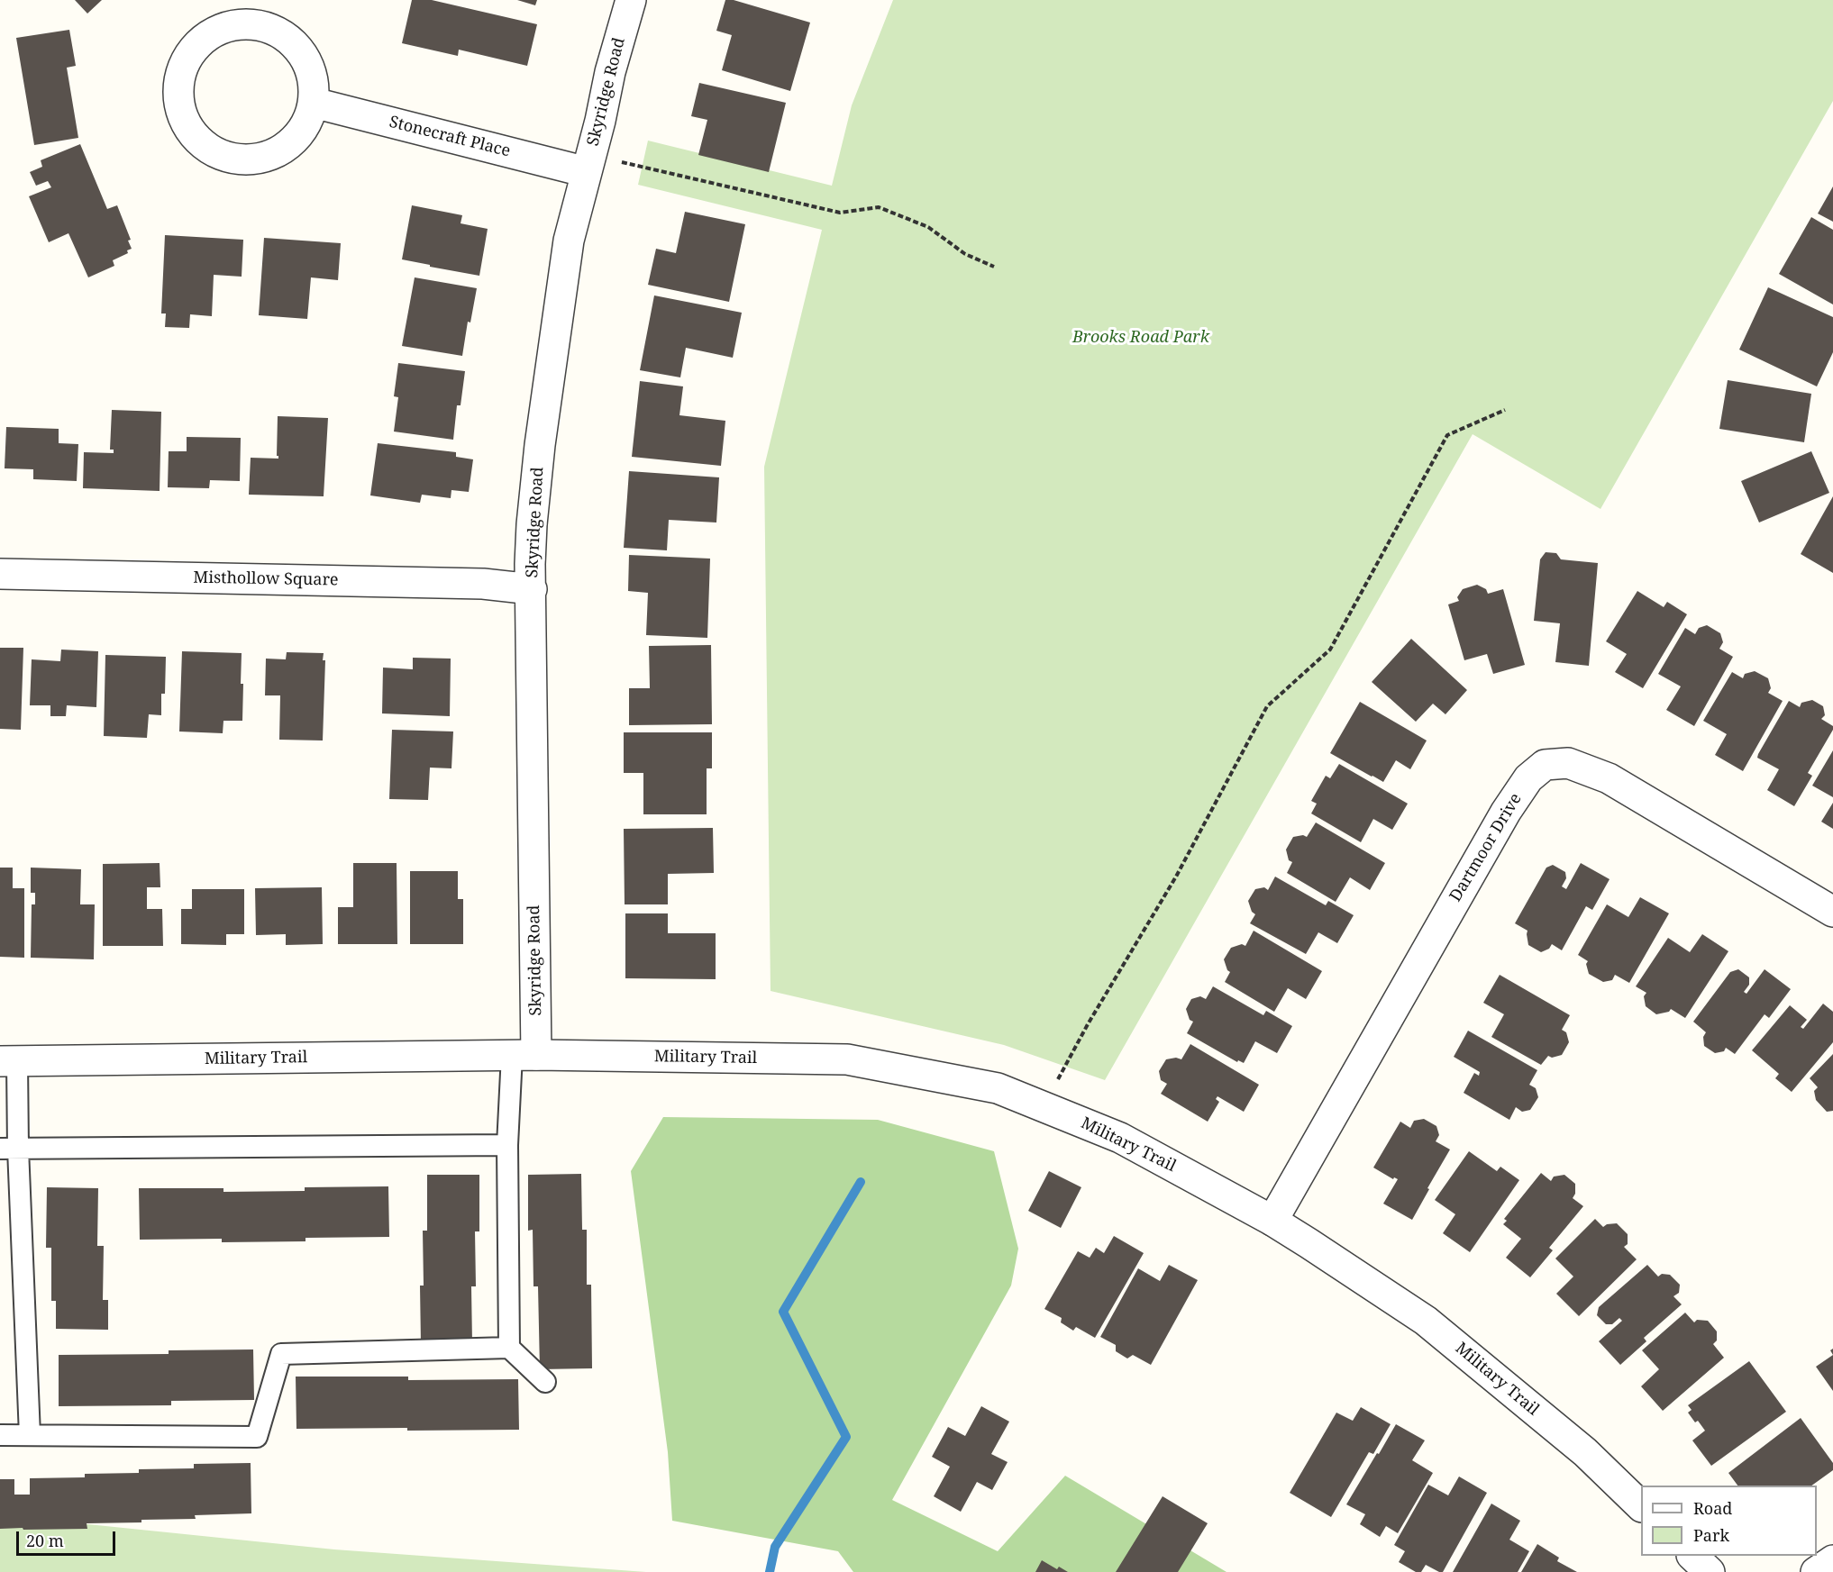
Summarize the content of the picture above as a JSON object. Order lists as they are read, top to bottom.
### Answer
{
  "streets": {
    "street": [
      "Skyridge Road",
      "Stonecraft Place",
      "Misthollow Square",
      "Dartmoor Drive",
      "Military Trail"
    ]
  },
  "crossings": [
    ["Skyridge Road", "Stonecraft Place"],
    ["Skyridge Road", "Misthollow Square"],
    ["Skyridge Road", "Military Trail"],
    ["Dartmoor Drive", "Military Trail"]
  ],
  "parks": ["Brooks Road Park"],
  "legend": ["Road", "Park"],
  "scale_bar": "20 m"
}
